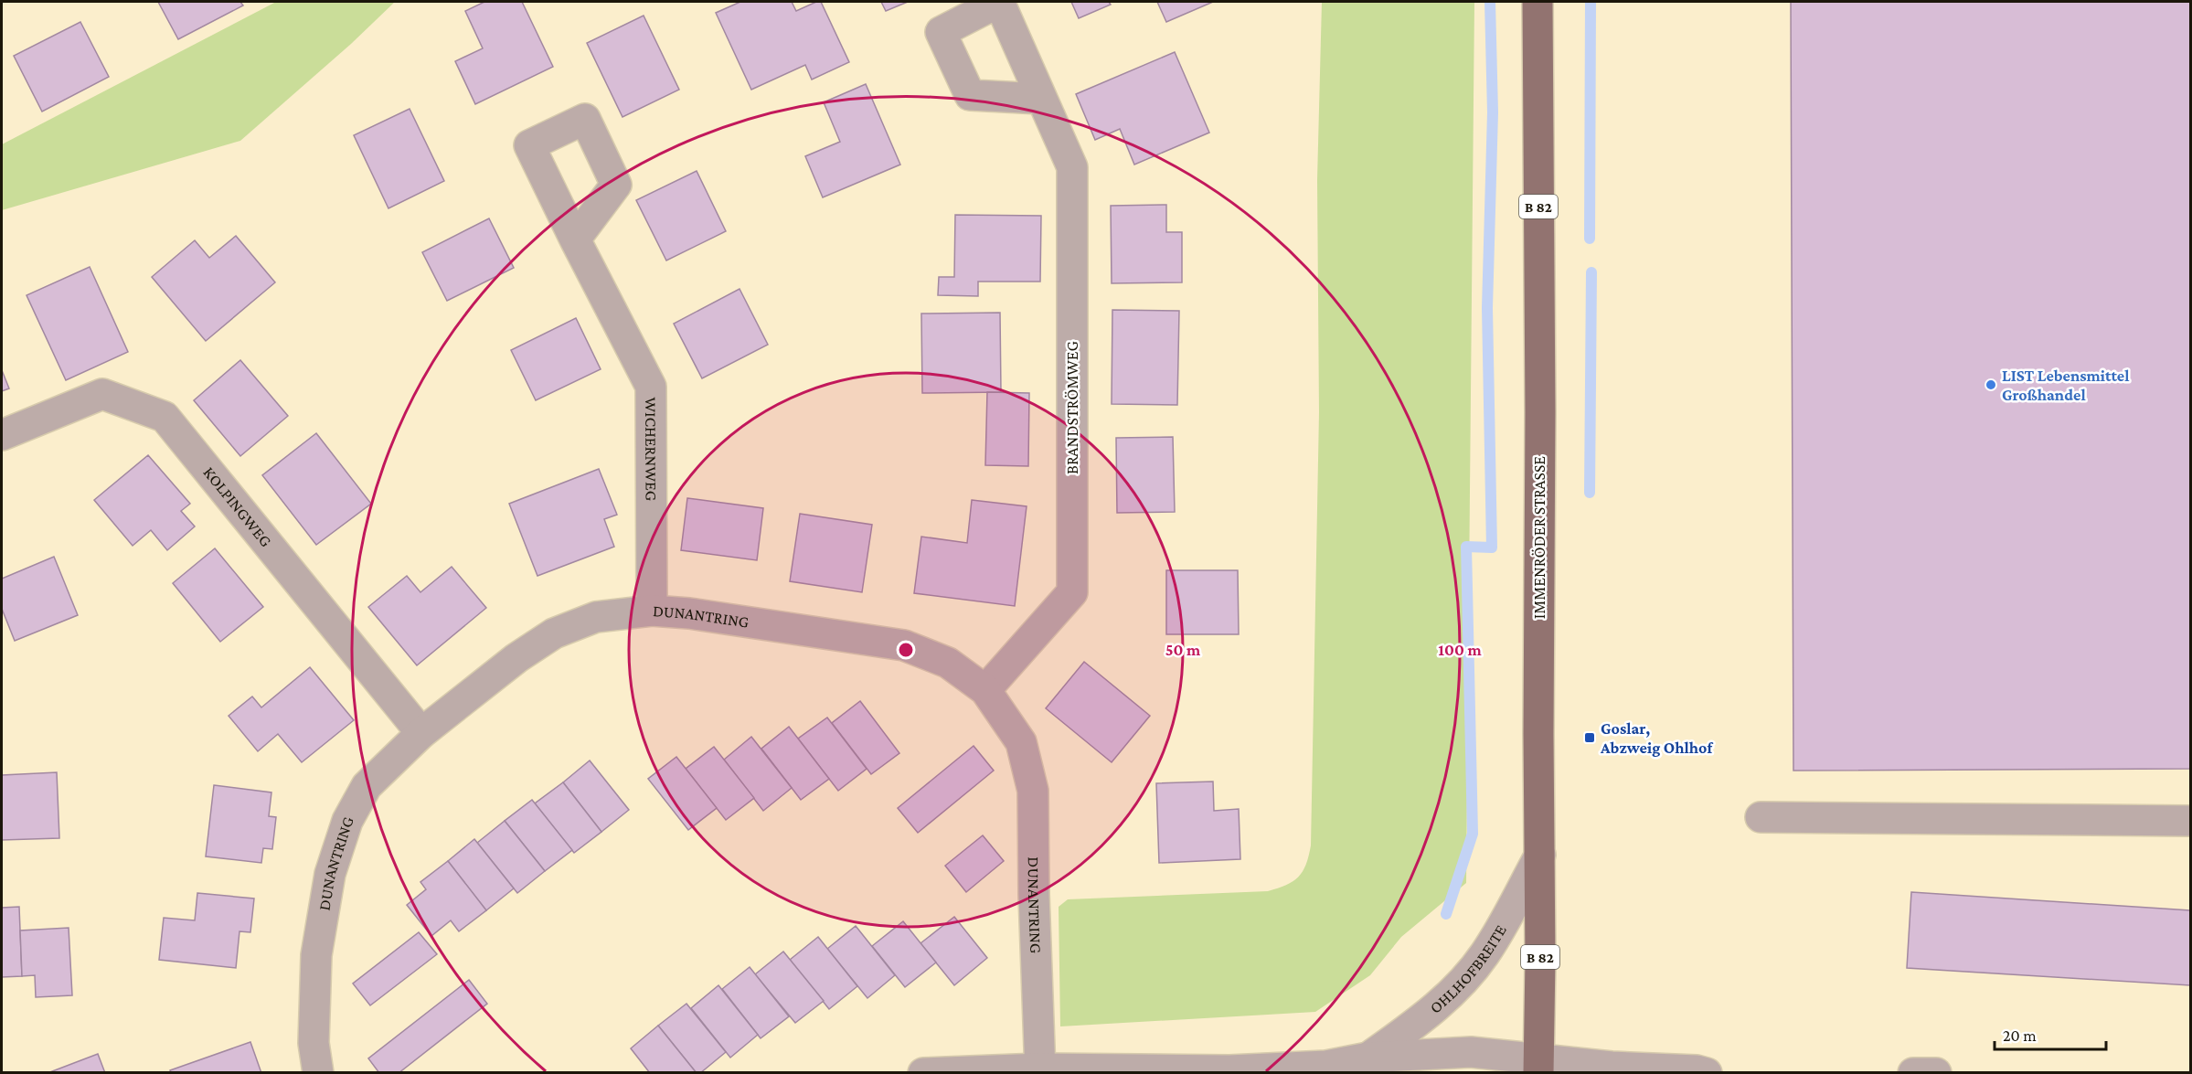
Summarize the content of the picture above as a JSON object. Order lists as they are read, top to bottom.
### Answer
{
  "streets": {
    "main road": ["B 82", "IMMENRÖDER STRASSE"],
    "street": [
      "BRANDSTRÖMWEG",
      "WICHERNWEG",
      "KOLPINGWEG",
      "DUNANTRING",
      "OHLHOFBREITE"
    ]
  },
  "crossings": [
    ["BRANDSTRÖMWEG", "DUNANTRING"],
    ["WICHERNWEG", "DUNANTRING"],
    ["KOLPINGWEG", "DUNANTRING"],
    ["IMMENRÖDER STRASSE", "OHLHOFBREITE"],
    ["DUNANTRING", "OHLHOFBREITE"]
  ],
  "places": {
    "other": ["LIST Lebensmittel Großhandel"],
    "transit": ["Goslar, Abzweig Ohlhof"]
  },
  "scale_bar": "20 m",
  "rings": ["50 m", "100 m"]
}
